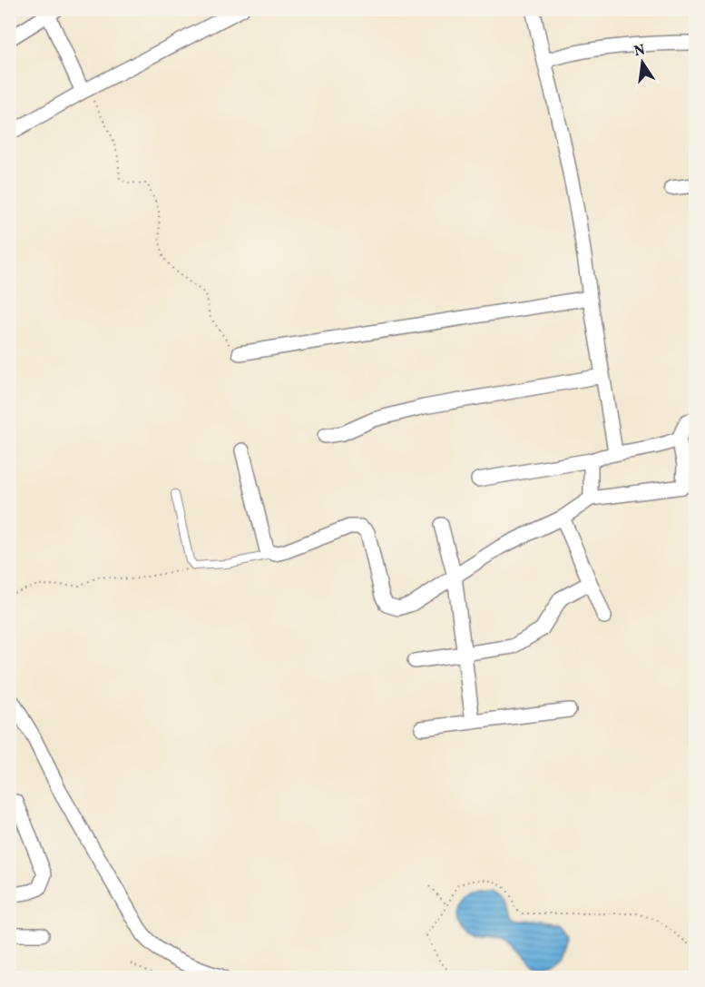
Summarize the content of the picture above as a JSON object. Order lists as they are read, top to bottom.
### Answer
{
  "north": "top"
}
